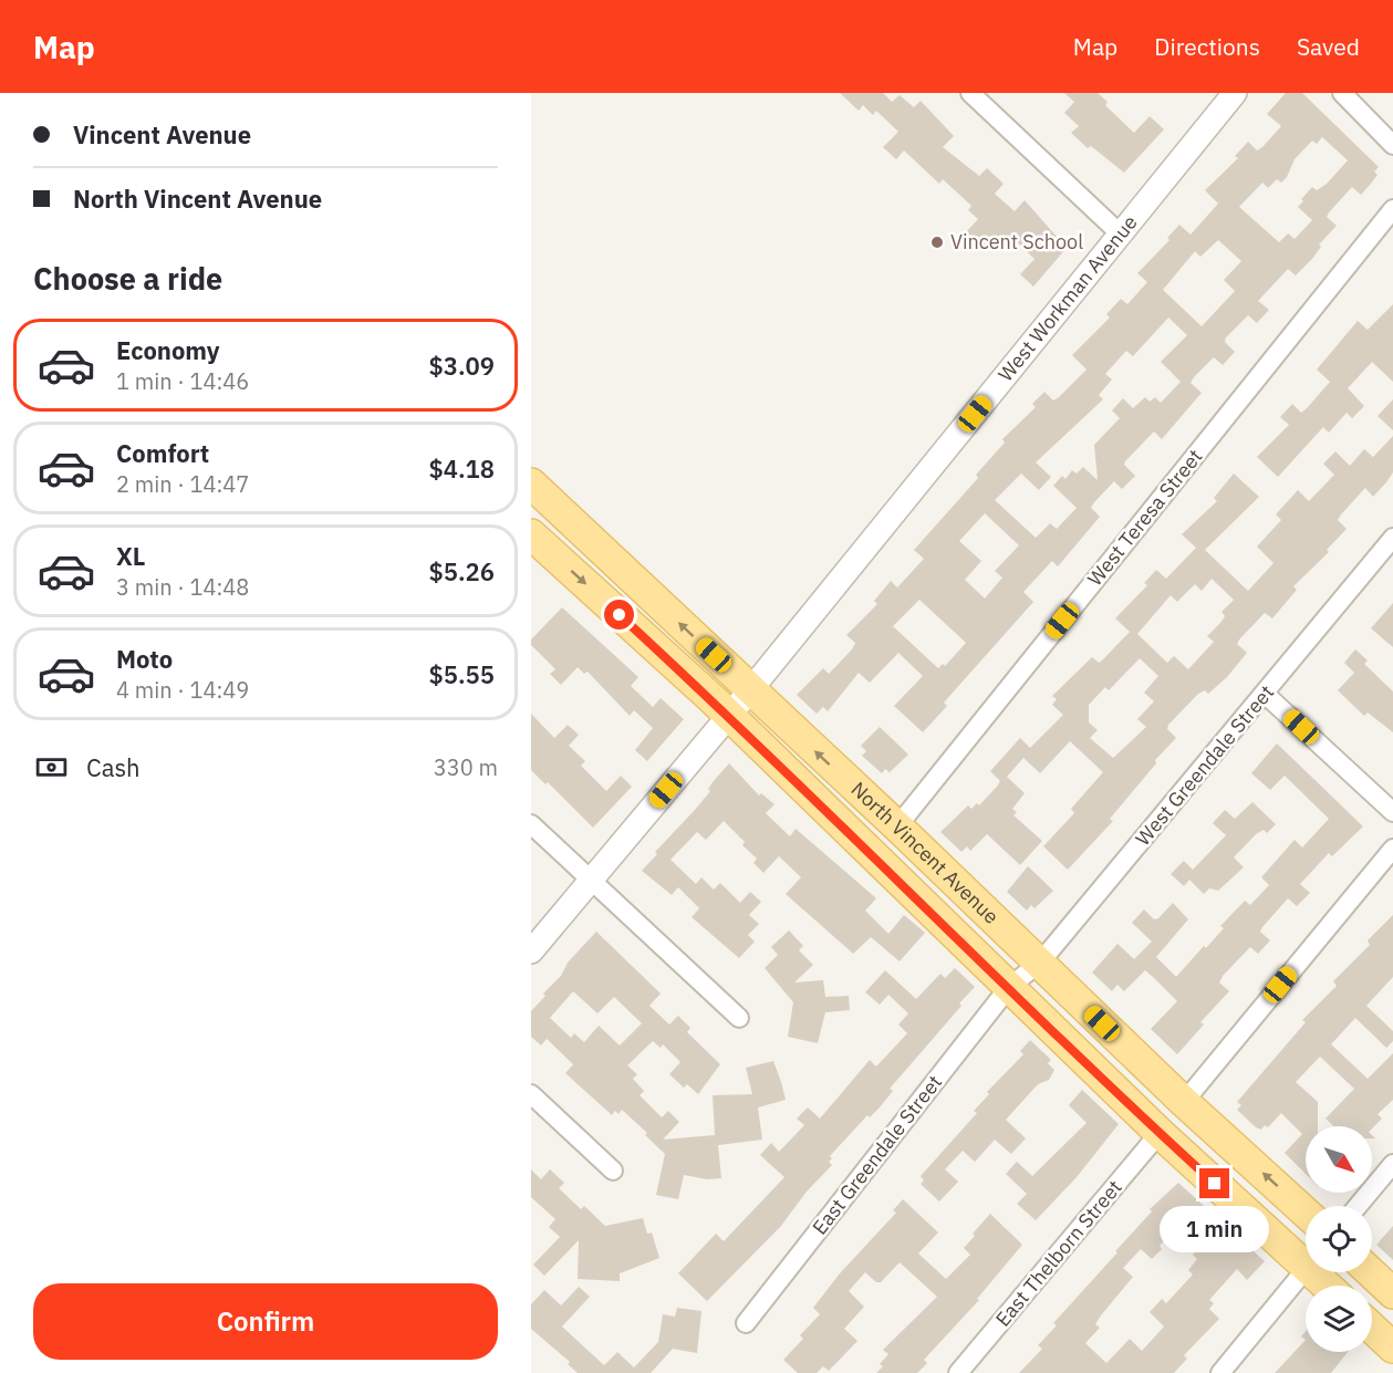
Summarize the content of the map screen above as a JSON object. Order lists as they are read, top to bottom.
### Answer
{
  "streets": {
    "main road": ["North Vincent Avenue"],
    "street": [
      "West Workman Avenue",
      "West Teresa Street",
      "West Greendale Street",
      "East Greendale Street",
      "East Thelborn Street"
    ]
  },
  "crossings": [
    ["West Workman Avenue", "North Vincent Avenue"],
    ["West Teresa Street", "North Vincent Avenue"],
    ["West Greendale Street", "North Vincent Avenue"],
    ["West Greendale Street", "East Greendale Street"],
    ["North Vincent Avenue", "East Greendale Street"],
    ["North Vincent Avenue", "East Thelborn Street"]
  ],
  "places": ["Vincent School"],
  "north": "bottom right",
  "page": {
    "header": "Map",
    "nav": ["Map", "Directions", "Saved"],
    "banner": ["Vincent Avenue", "North Vincent Avenue"],
    "heading": "Choose a ride",
    "list": [
      {
        "name": "Economy",
        "note": "1 min · 14:46",
        "value": "$3.09"
      },
      {
        "name": "Comfort",
        "note": "2 min · 14:47",
        "value": "$4.18"
      },
      {
        "name": "XL",
        "note": "3 min · 14:48",
        "value": "$5.26"
      },
      {
        "name": "Moto",
        "note": "4 min · 14:49",
        "value": "$5.55"
      }
    ],
    "pay": ["Cash", "330 m"],
    "bubble": "1 min",
    "buttons": "Confirm"
  }
}
